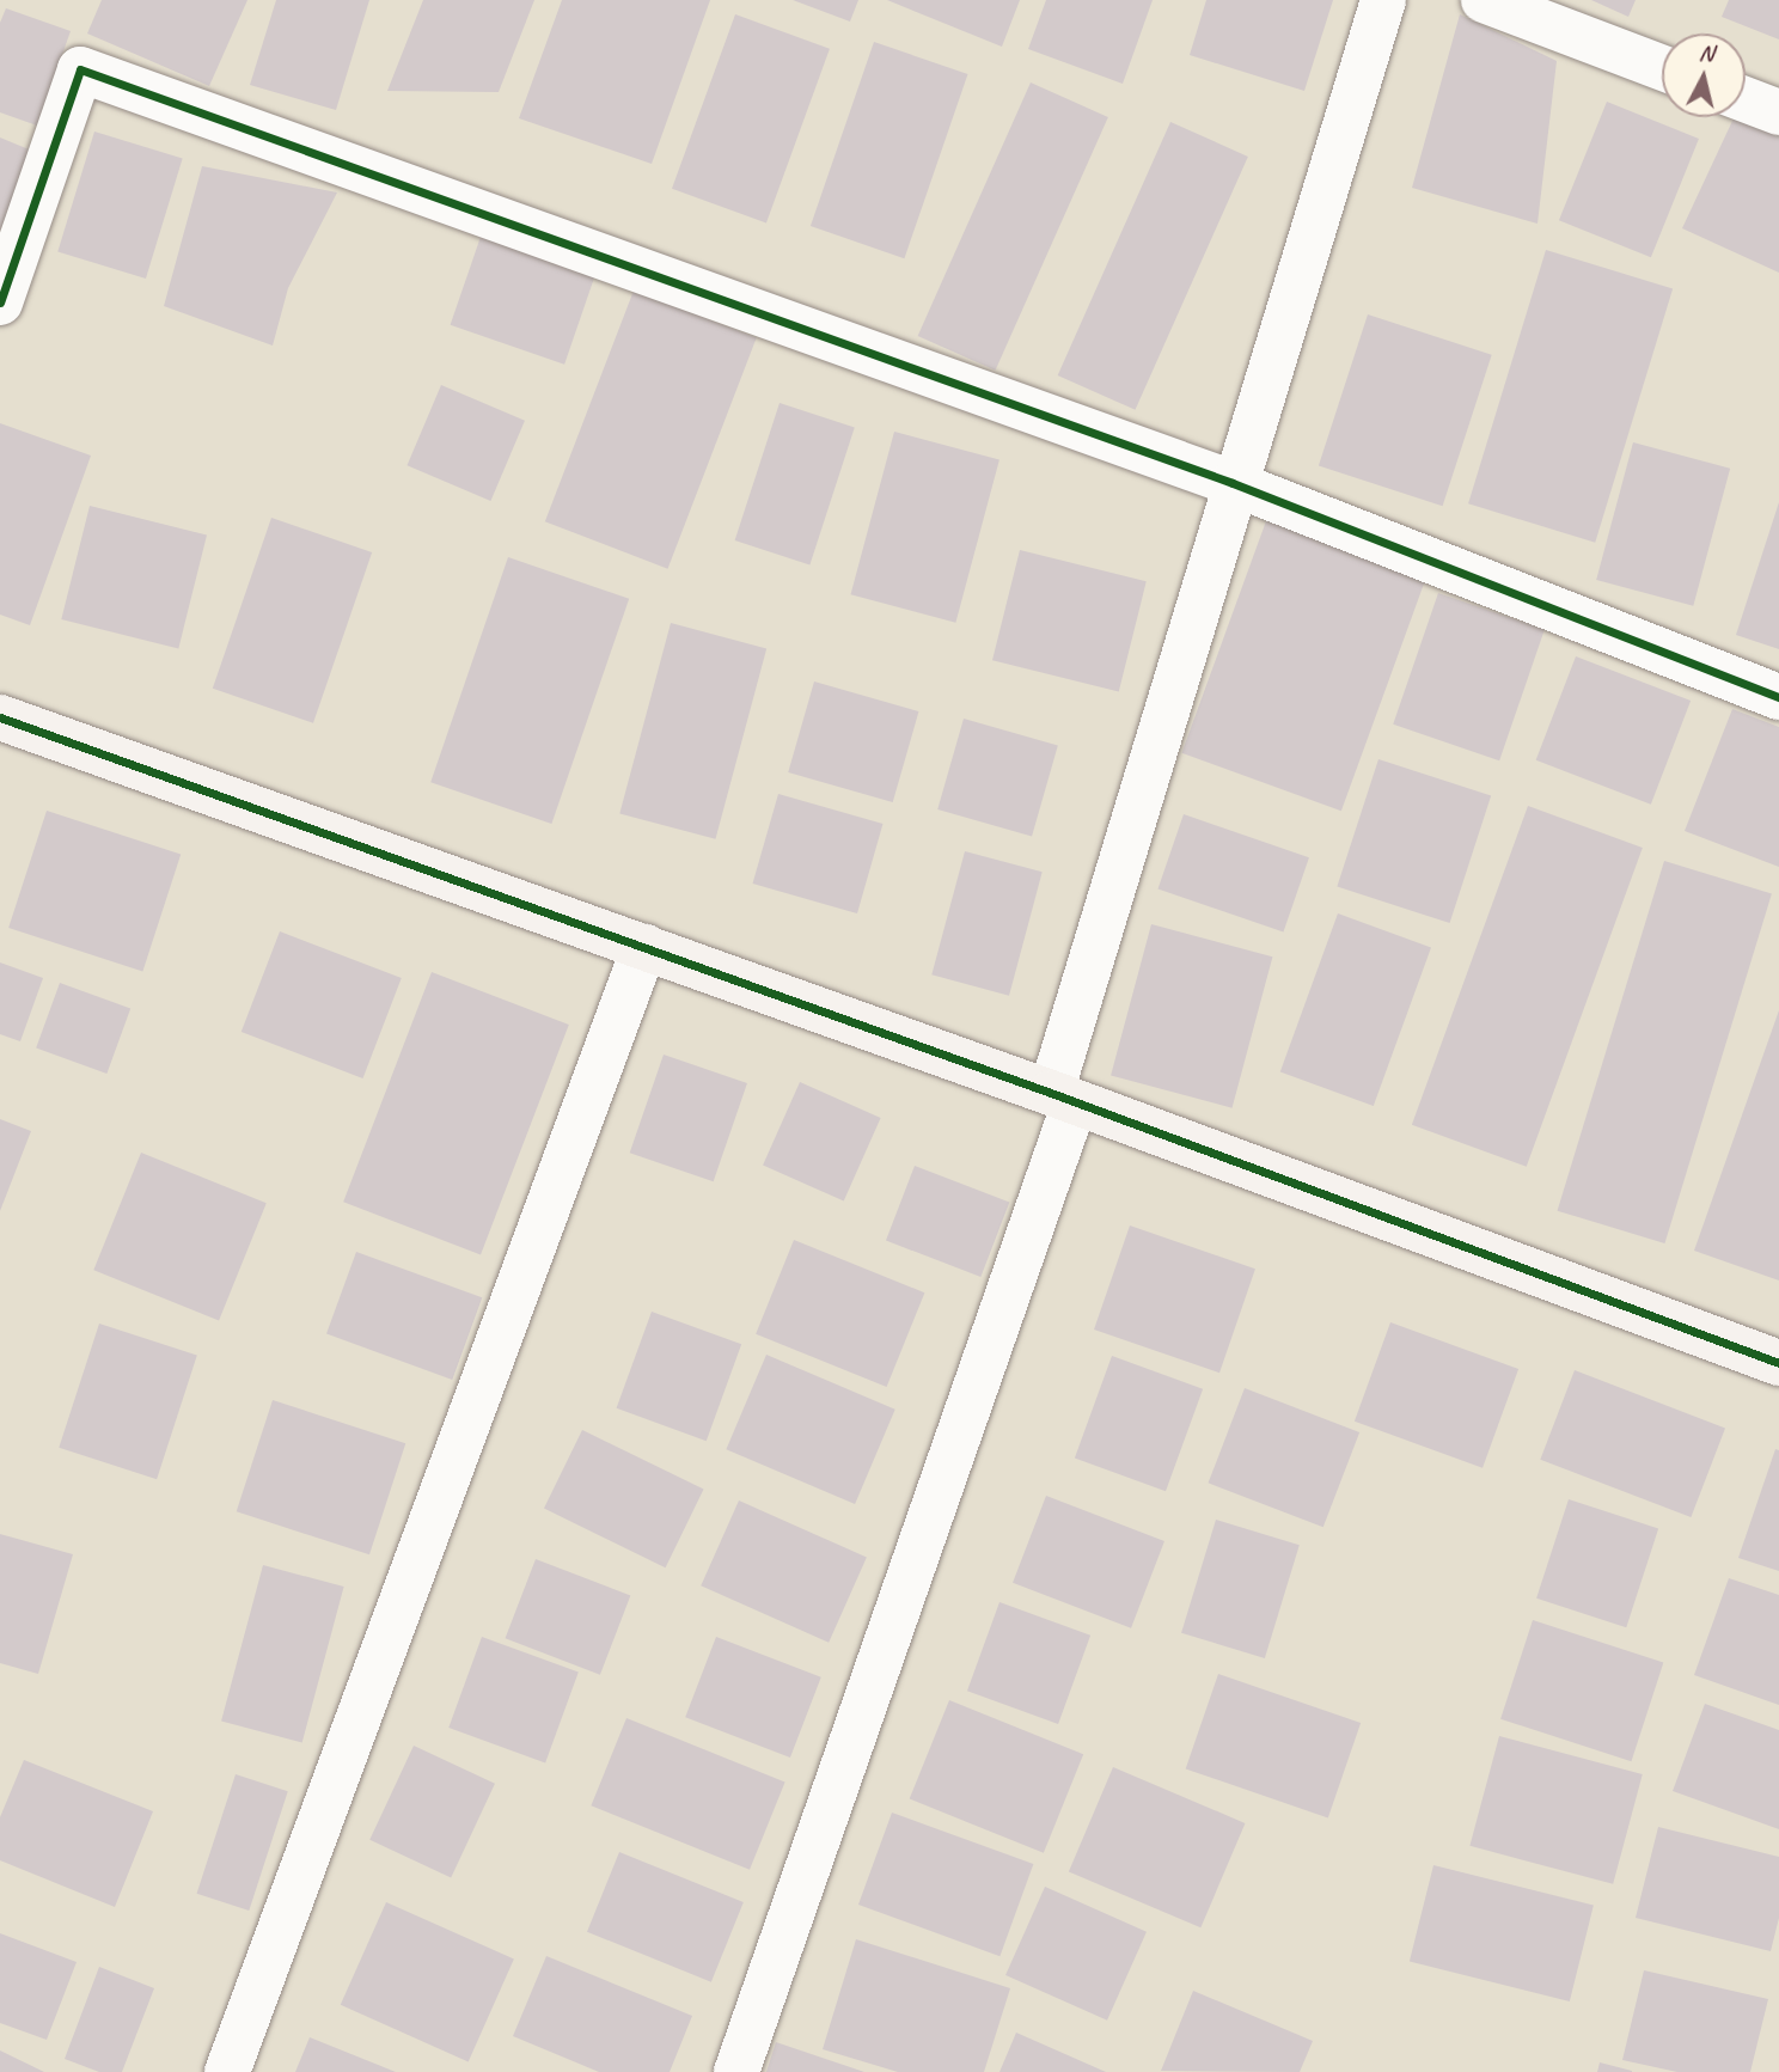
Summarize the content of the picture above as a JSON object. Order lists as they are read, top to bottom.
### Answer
{
  "north": "top"
}
